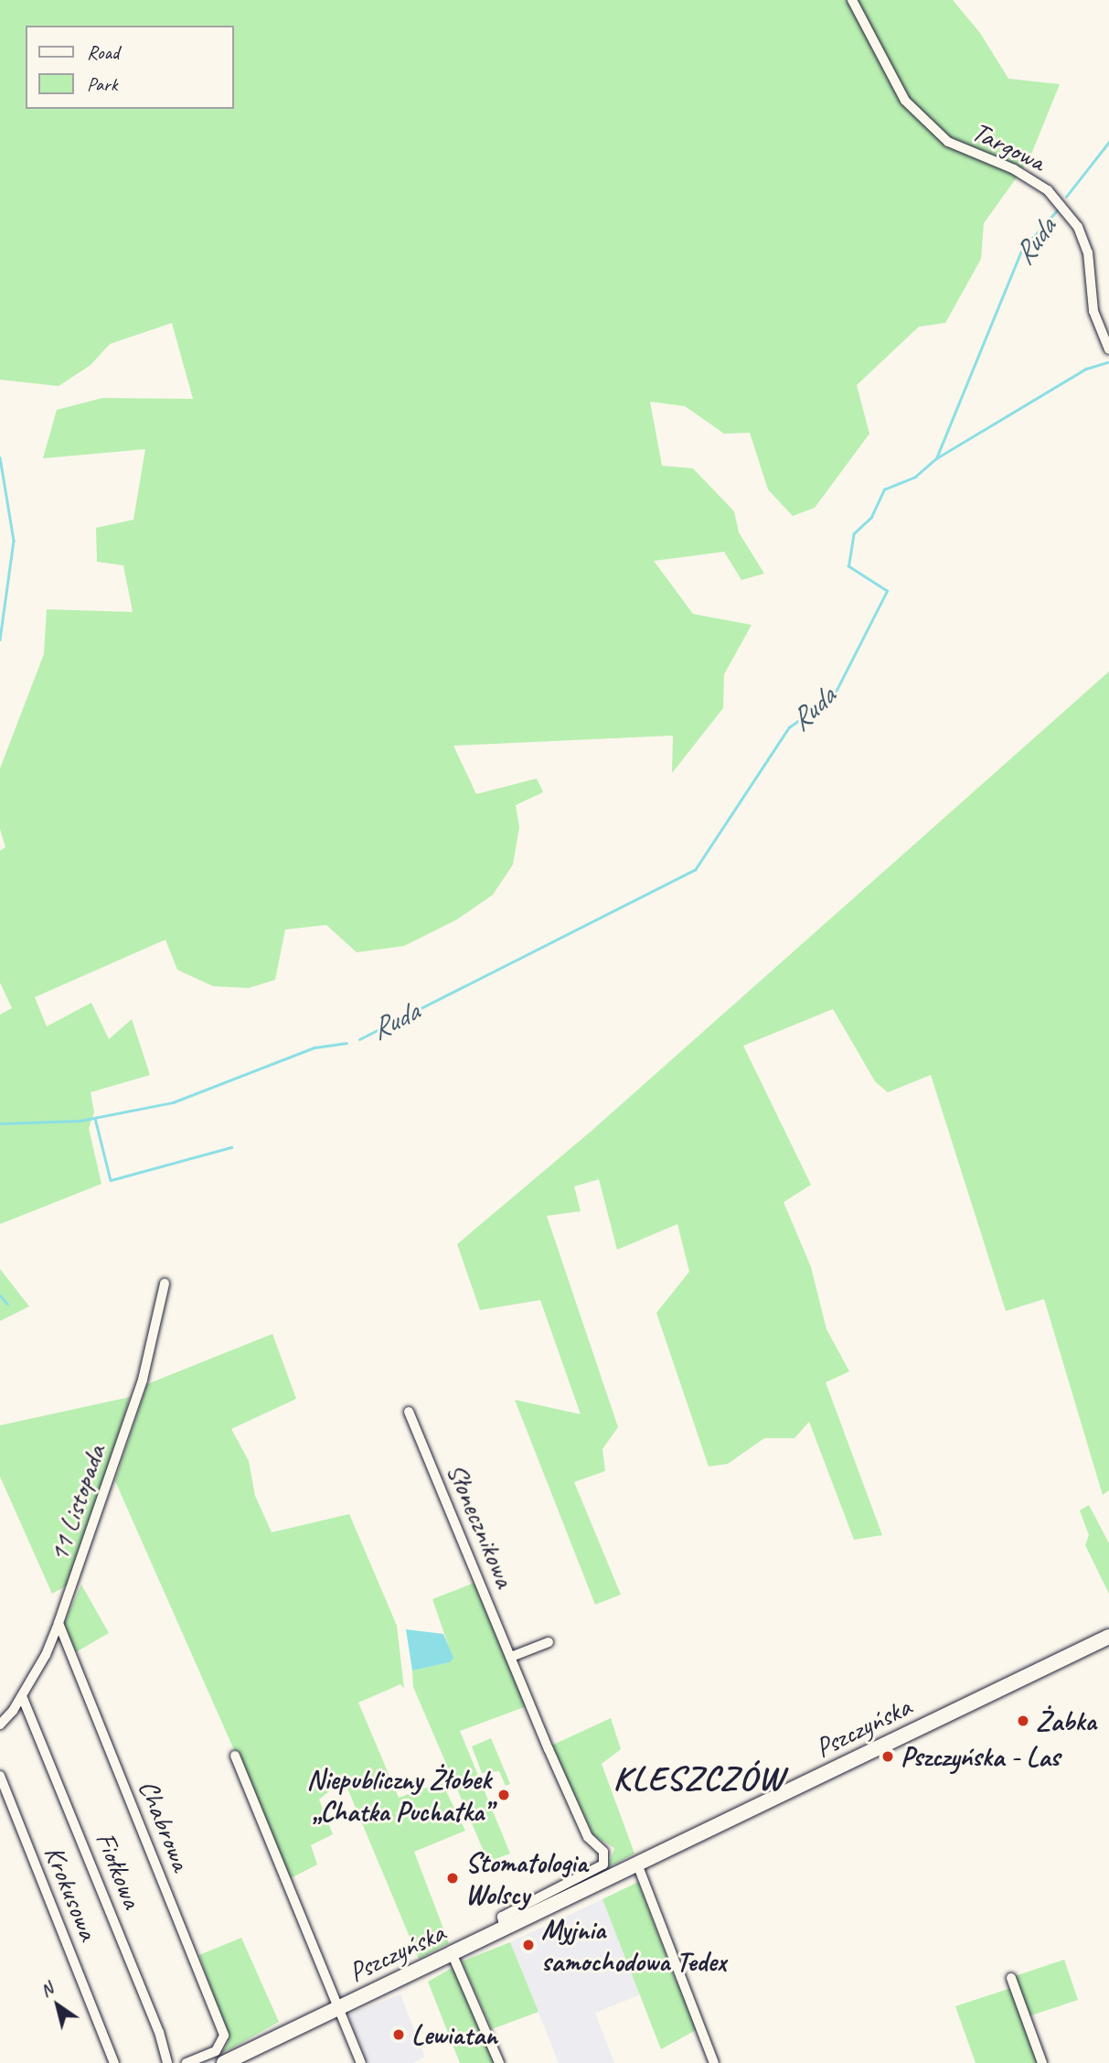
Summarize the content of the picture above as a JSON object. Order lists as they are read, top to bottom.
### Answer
{
  "streets": {
    "main road": ["Pszczyńska"],
    "street": [
      "Targowa",
      "11 Listopada",
      "Słonecznikowa",
      "Chabrowa",
      "Fiołkowa",
      "Krokusowa"
    ]
  },
  "crossings": [
    ["11 Listopada", "Chabrowa"],
    ["11 Listopada", "Fiołkowa"],
    ["Słonecznikowa", "Pszczyńska"]
  ],
  "districts": ["KLESZCZÓW"],
  "water": ["Ruda"],
  "places": [
    "Żabka",
    "Pszczyńska - Las",
    "Niepubliczny Żłobek „Chatka Puchatka”",
    "Stomatologia Wolscy",
    "Myjnia samochodowa Tedex",
    "Lewiatan"
  ],
  "legend": ["Road", "Park"],
  "north": "top left"
}
